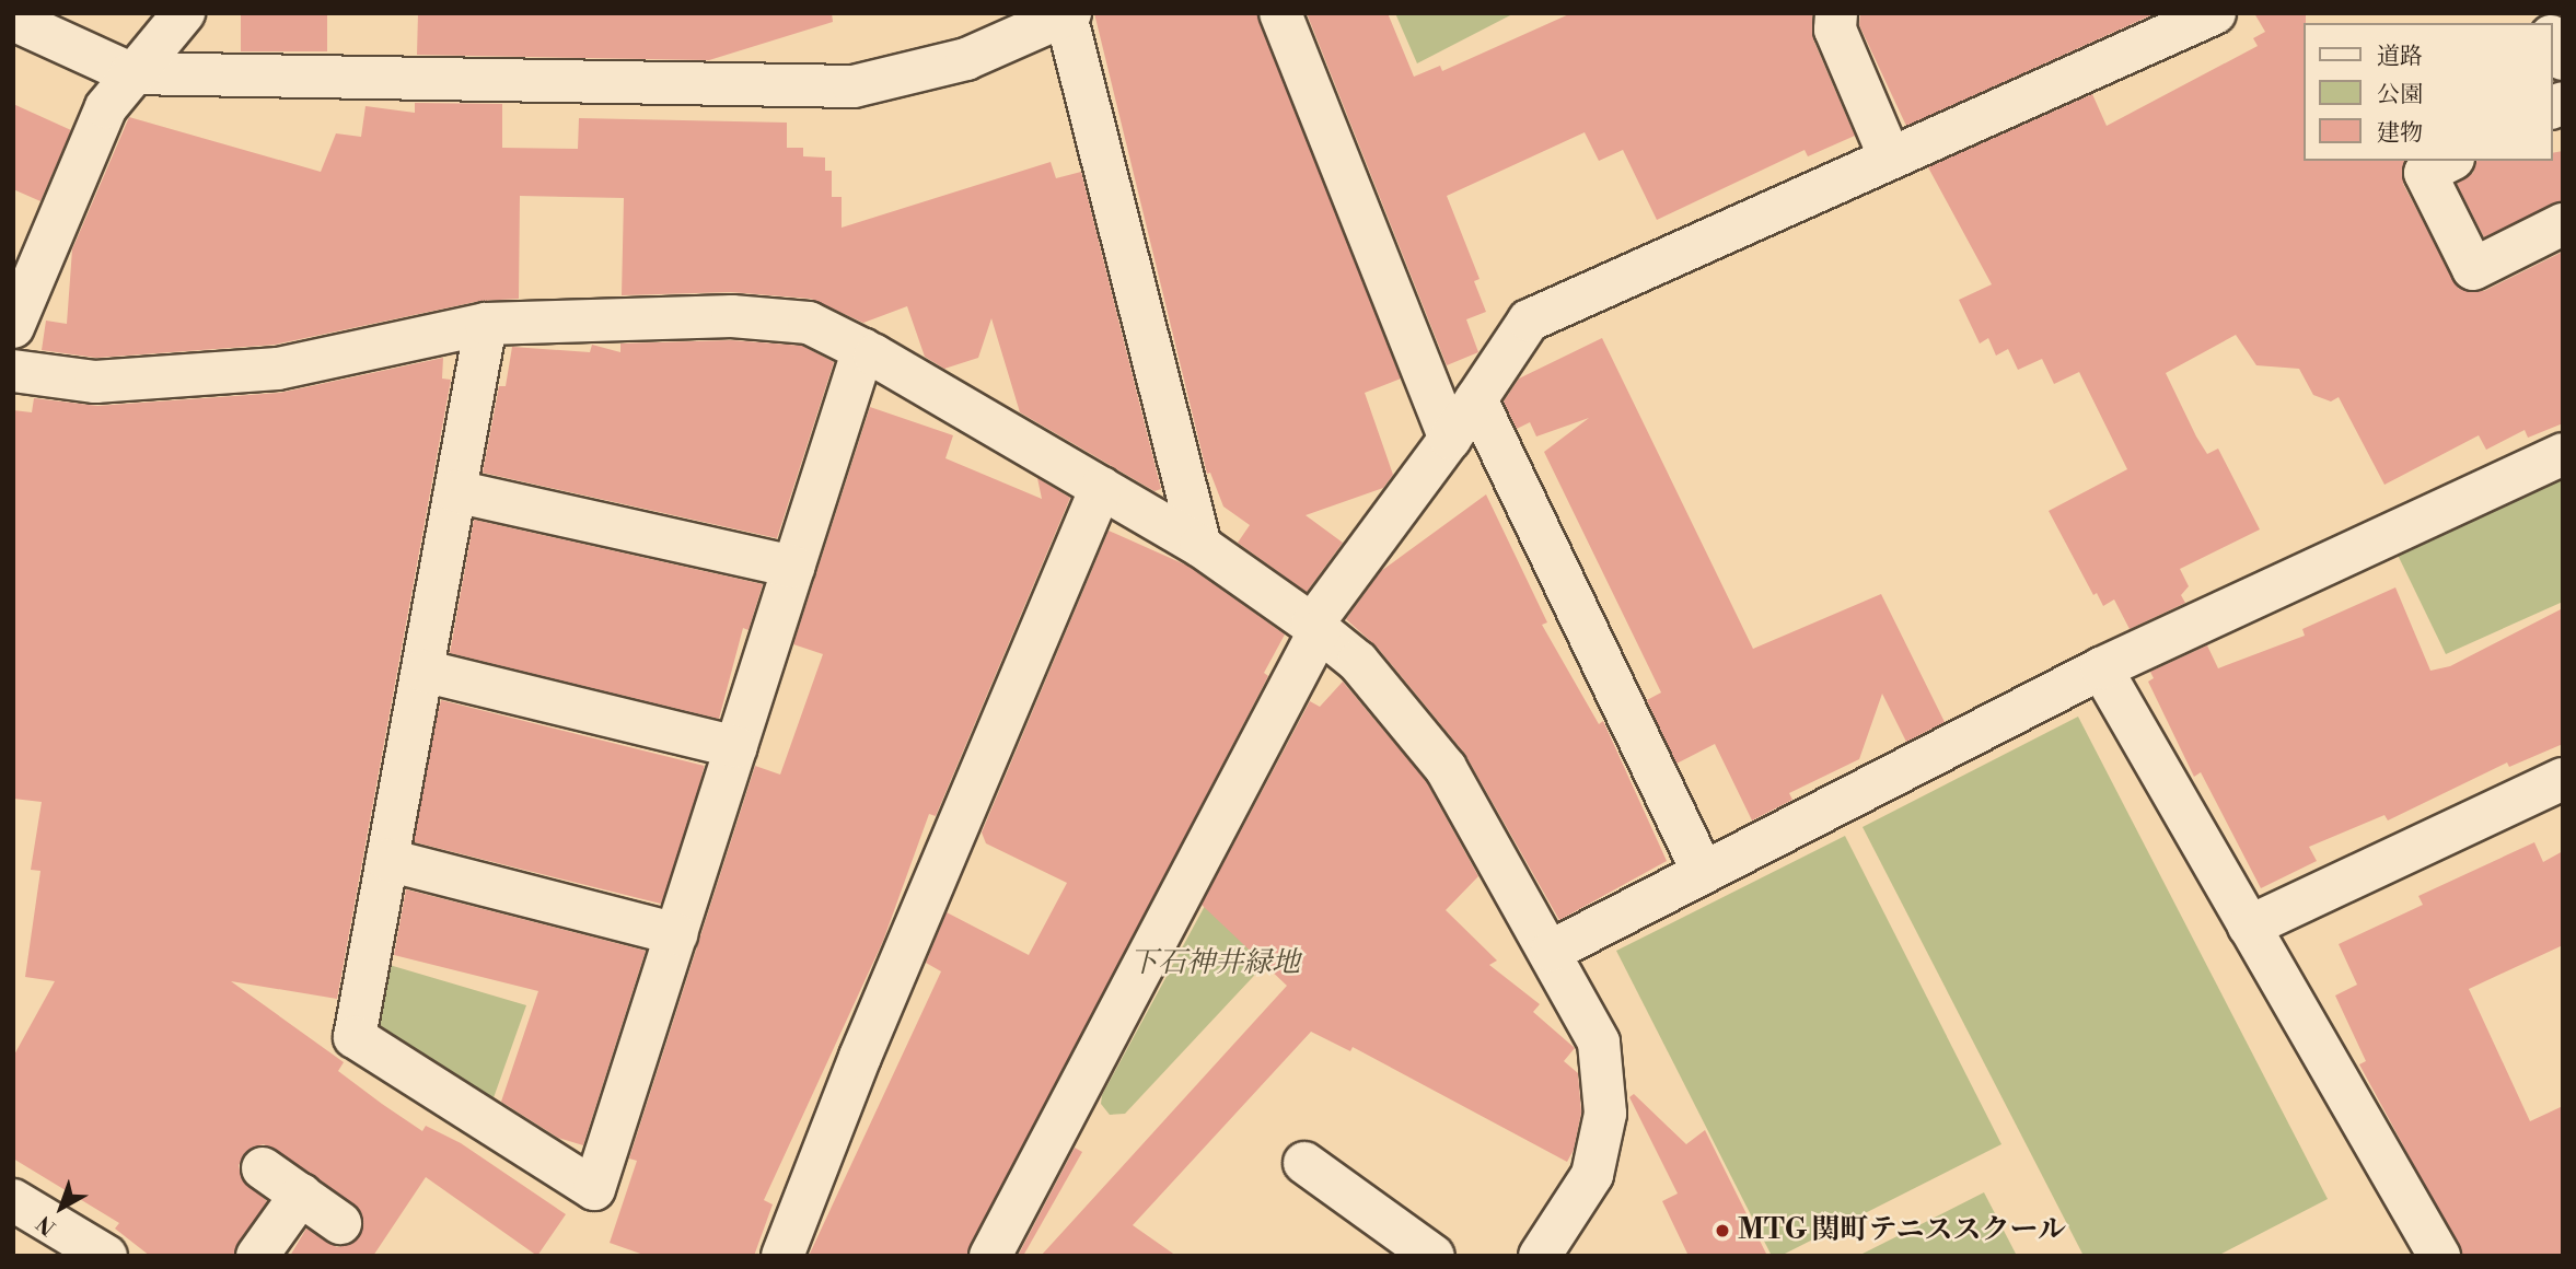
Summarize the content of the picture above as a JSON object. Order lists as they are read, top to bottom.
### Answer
{
  "parks": ["下石神井緑地"],
  "places": ["MTG 関町テニススクール"],
  "legend": ["道路", "公園", "建物"],
  "north": "bottom left"
}
